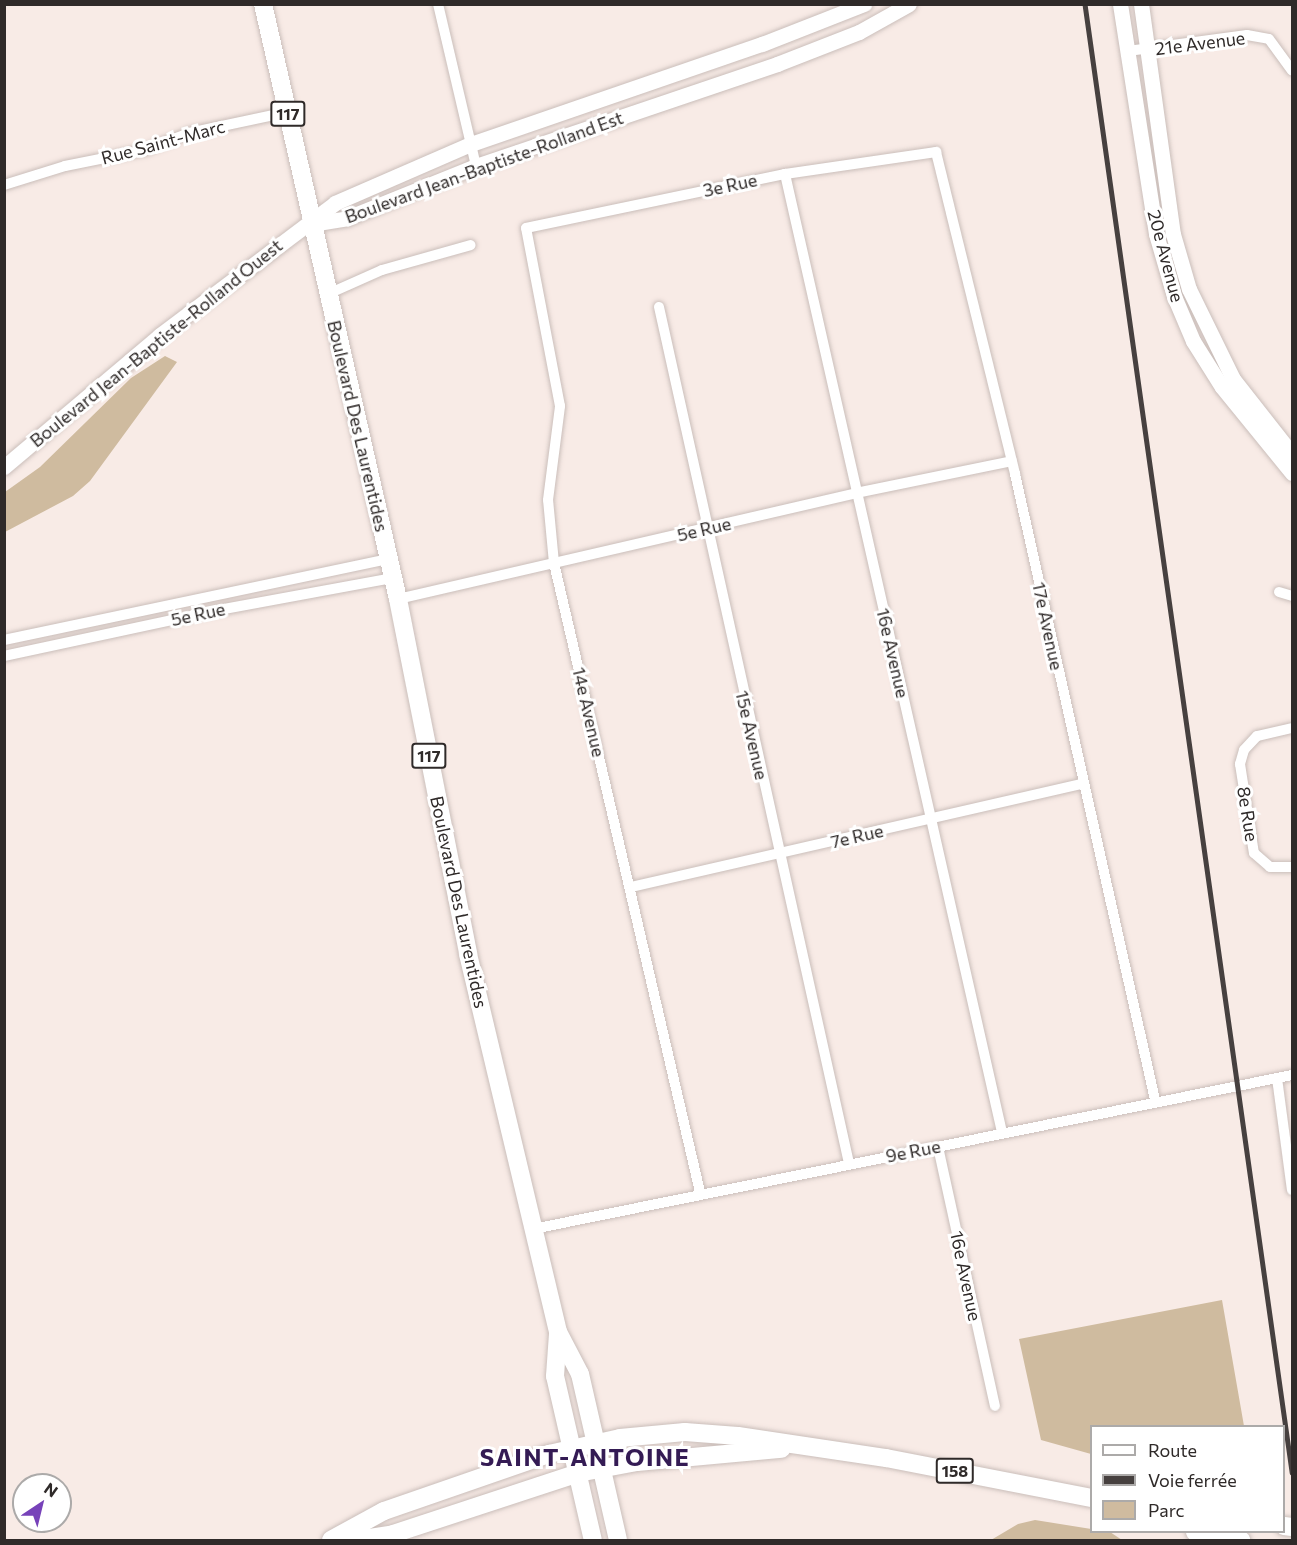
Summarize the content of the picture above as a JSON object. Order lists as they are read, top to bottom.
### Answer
{
  "streets": {
    "main road": ["117", "Boulevard Des Laurentides", "158"],
    "street": [
      "21e Avenue",
      "Rue Saint-Marc",
      "Boulevard Jean-Baptiste-Rolland Est",
      "3e Rue",
      "20e Avenue",
      "Boulevard Jean-Baptiste-Rolland Ouest",
      "5e Rue",
      "17e Avenue",
      "16e Avenue",
      "14e Avenue",
      "15e Avenue",
      "8e Rue",
      "7e Rue",
      "9e Rue"
    ]
  },
  "crossings": [
    ["21e Avenue", "20e Avenue"],
    ["117", "Rue Saint-Marc"],
    ["117", "Boulevard Jean-Baptiste-Rolland Est"],
    ["117", "Boulevard Jean-Baptiste-Rolland Ouest"],
    ["117", "Boulevard Des Laurentides"],
    ["Boulevard Jean-Baptiste-Rolland Est", "Boulevard Jean-Baptiste-Rolland Ouest"],
    ["Boulevard Jean-Baptiste-Rolland Est", "Boulevard Des Laurentides"],
    ["3e Rue", "17e Avenue"],
    ["3e Rue", "16e Avenue"],
    ["3e Rue", "14e Avenue"],
    ["Boulevard Jean-Baptiste-Rolland Ouest", "Boulevard Des Laurentides"],
    ["Boulevard Des Laurentides", "5e Rue"],
    ["Boulevard Des Laurentides", "9e Rue"],
    ["Boulevard Des Laurentides", "158"],
    ["5e Rue", "17e Avenue"],
    ["5e Rue", "16e Avenue"],
    ["5e Rue", "14e Avenue"],
    ["5e Rue", "15e Avenue"],
    ["17e Avenue", "7e Rue"],
    ["17e Avenue", "9e Rue"],
    ["16e Avenue", "7e Rue"],
    ["16e Avenue", "9e Rue"],
    ["14e Avenue", "7e Rue"],
    ["14e Avenue", "9e Rue"],
    ["15e Avenue", "7e Rue"],
    ["15e Avenue", "9e Rue"]
  ],
  "districts": ["SAINT-ANTOINE"],
  "legend": ["Route", "Voie ferrée", "Parc"],
  "north": "top right"
}
